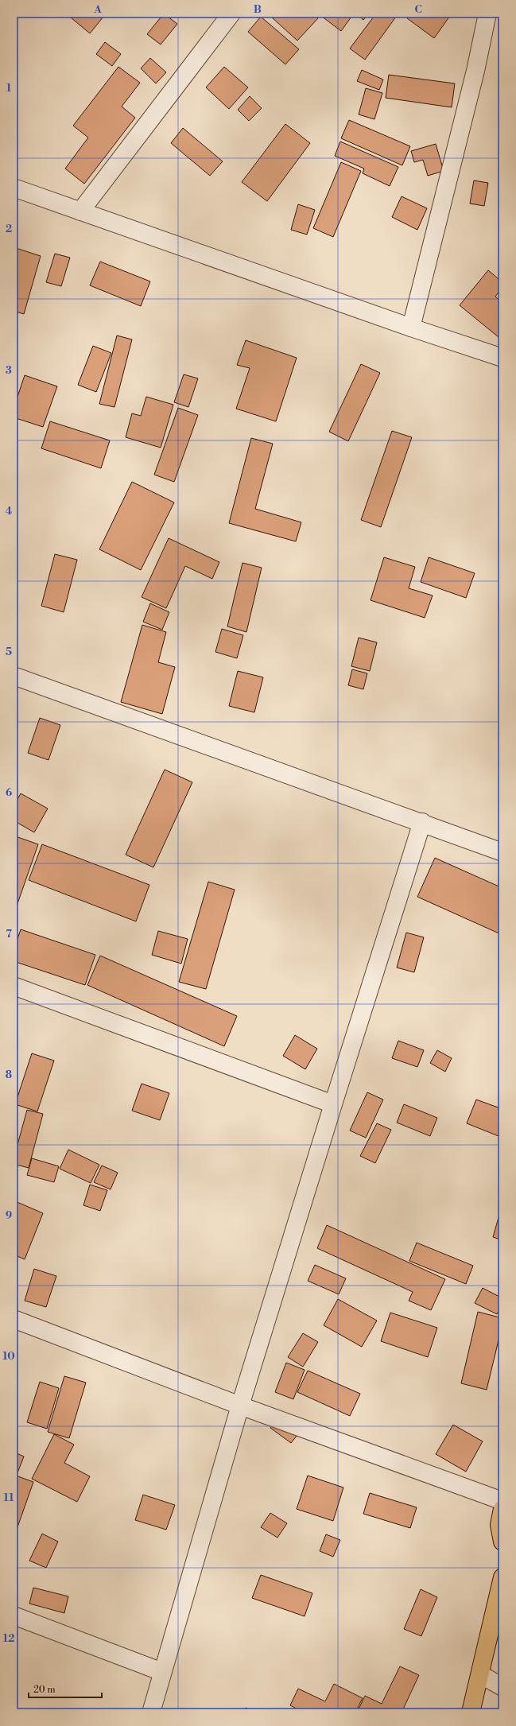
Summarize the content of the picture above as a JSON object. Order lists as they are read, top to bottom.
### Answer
{
  "scale_bar": "20 m",
  "grid": {
    "columns": ["A", "B", "C"],
    "rows": [
      "1",
      "2",
      "3",
      "4",
      "5",
      "6",
      "7",
      "8",
      "9",
      "10",
      "11",
      "12"
    ]
  }
}
